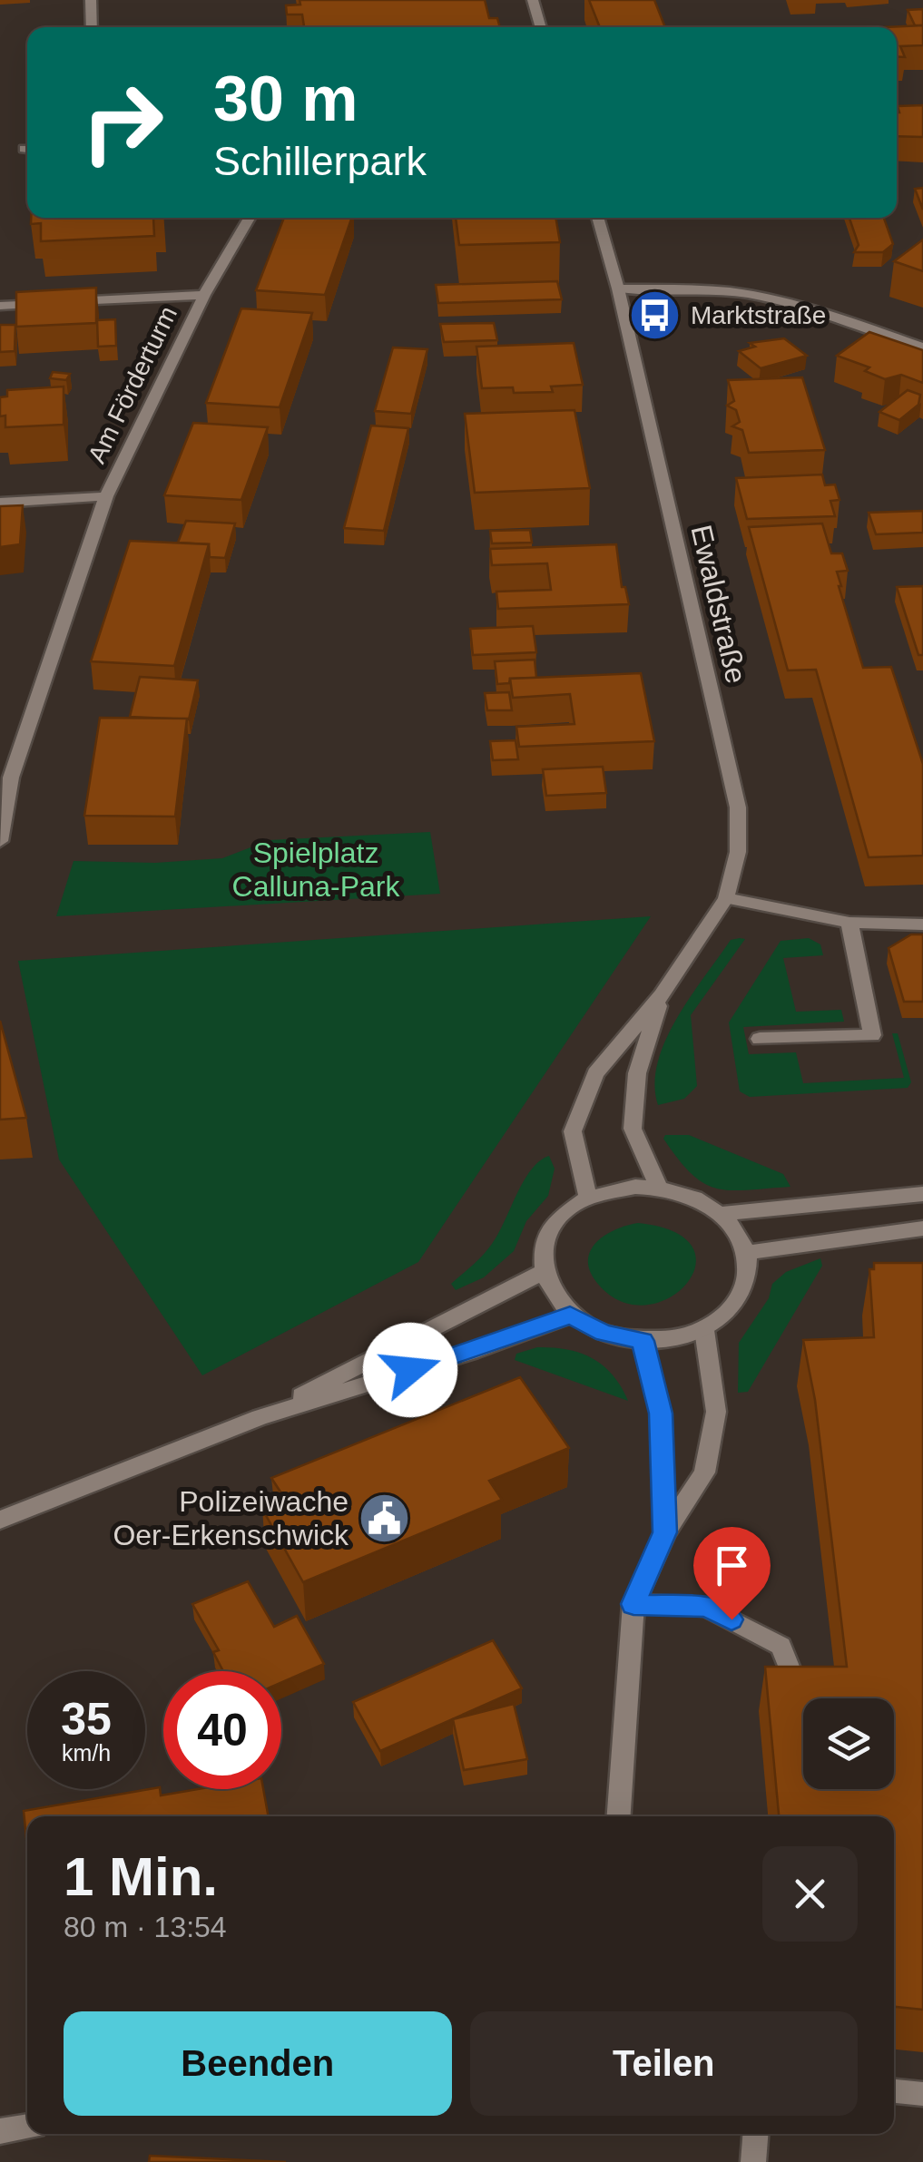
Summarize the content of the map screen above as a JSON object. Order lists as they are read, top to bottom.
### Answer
{
  "streets": {
    "street": ["Am Förderturm", "Ewaldstraße"]
  },
  "parks": ["Spielplatz Calluna-Park"],
  "places": {
    "bus stop": ["Marktstraße"],
    "public building": ["Polizeiwache Oer-Erkenschwick"]
  },
  "page": {
    "turn": ["30 m", "Schillerpark"],
    "speed": "35 km/h",
    "limit": "40",
    "heading": ["1 Min.", "80 m · 13:54"],
    "buttons": ["Beenden", "Teilen"]
  }
}
